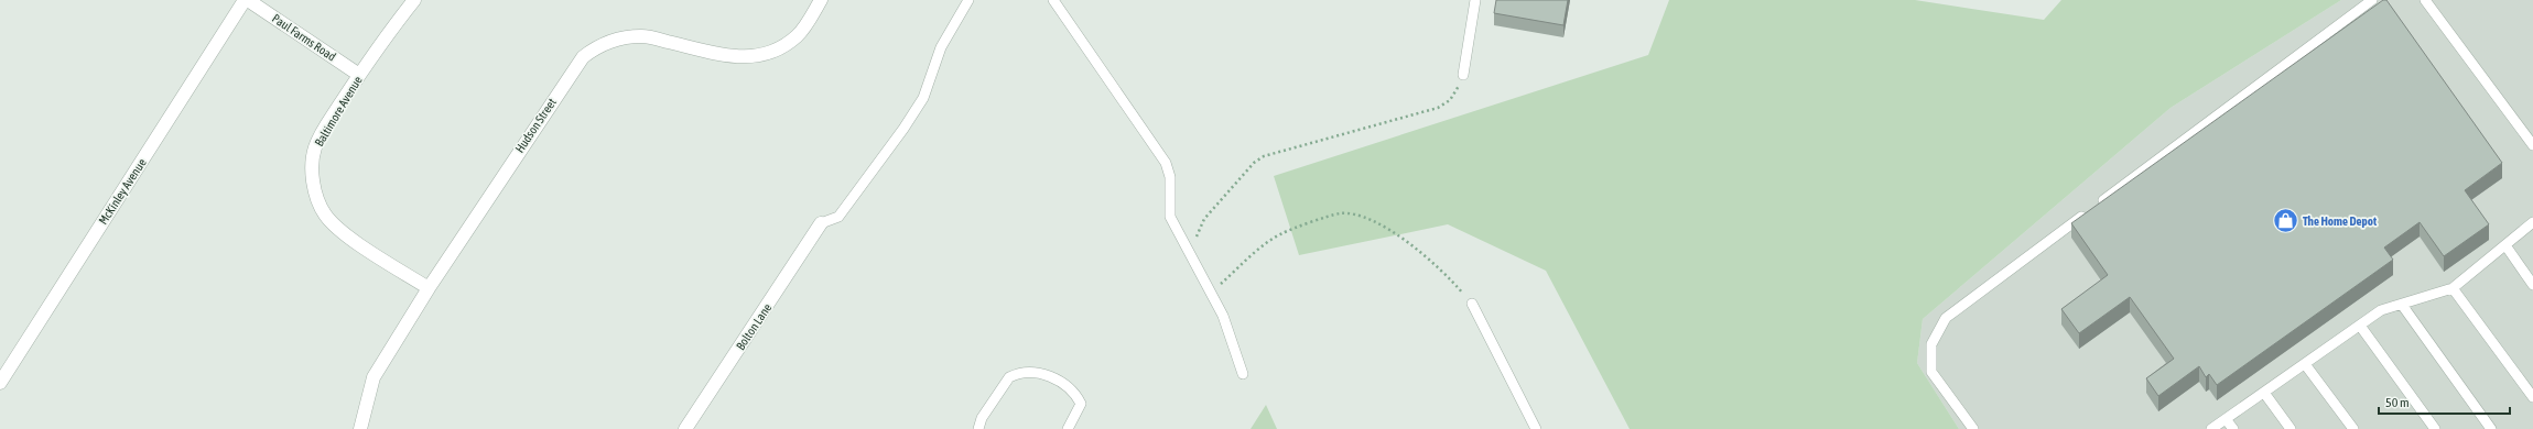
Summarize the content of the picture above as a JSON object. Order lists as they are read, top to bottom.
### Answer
{
  "streets": {
    "street": [
      "Paul Farms Road",
      "Baltimore Avenue",
      "Hudson Street",
      "McKinley Avenue",
      "Bolton Lane"
    ]
  },
  "crossings": [
    ["Paul Farms Road", "Baltimore Avenue"],
    ["Paul Farms Road", "McKinley Avenue"],
    ["Baltimore Avenue", "Hudson Street"]
  ],
  "places": {
    "shop": ["The Home Depot"]
  },
  "scale_bar": "50 m"
}
